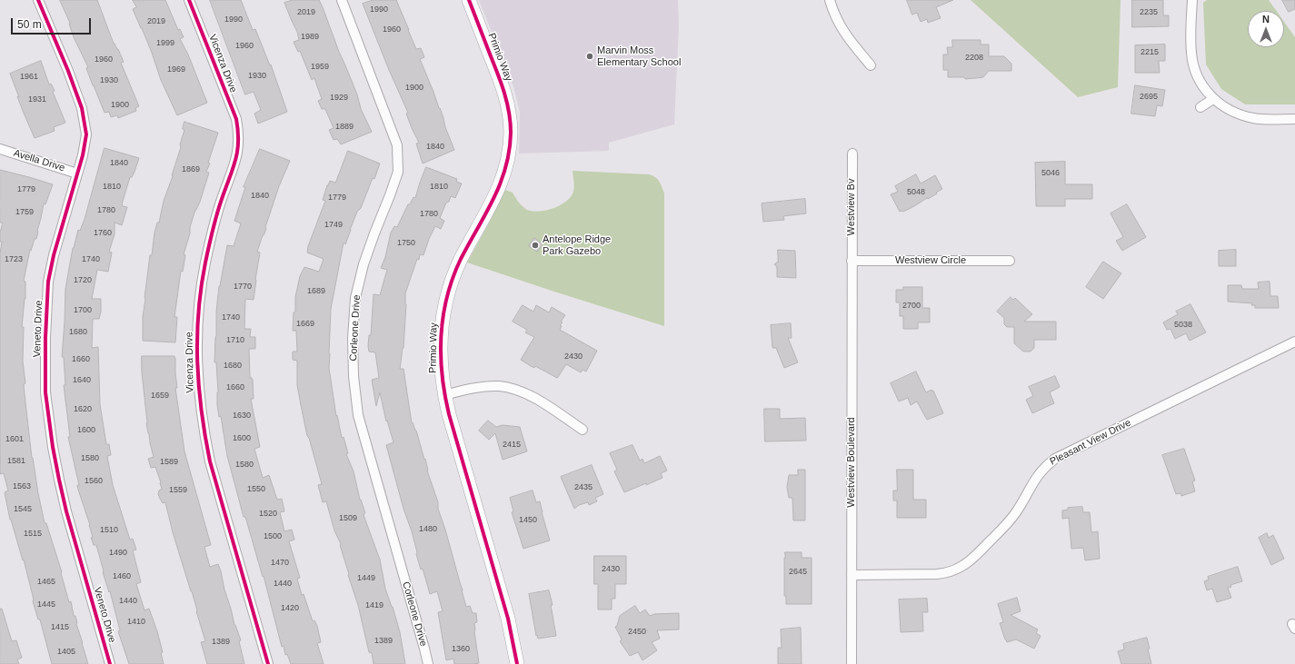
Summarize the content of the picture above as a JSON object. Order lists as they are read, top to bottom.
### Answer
{
  "streets": {
    "street": [
      "Primio Way",
      "Vicenza Drive",
      "Avella Drive",
      "Westview Bv",
      "Westview Circle",
      "Corleone Drive",
      "Veneto Drive",
      "Pleasant View Drive",
      "Westview Boulevard"
    ]
  },
  "crossings": [
    ["Avella Drive", "Veneto Drive"],
    ["Westview Bv", "Westview Circle"],
    ["Westview Bv", "Westview Boulevard"],
    ["Westview Circle", "Westview Boulevard"],
    ["Pleasant View Drive", "Westview Boulevard"]
  ],
  "places": ["Marvin Moss Elementary School", "Antelope Ridge Park Gazebo"],
  "house_numbers": [
    "1990",
    "2019",
    "2235",
    "1990",
    "2019",
    "1960",
    "1989",
    "1999",
    "1960",
    "2215",
    "2208",
    "1960",
    "1959",
    "1969",
    "1930",
    "1961",
    "1930",
    "1900",
    "2695",
    "1929",
    "1931",
    "1900",
    "1889",
    "1840",
    "1840",
    "1869",
    "5046",
    "1810",
    "1810",
    "1779",
    "5048",
    "1840",
    "1779",
    "1780",
    "1759",
    "1780",
    "1749",
    "1760",
    "1750",
    "1723",
    "1740",
    "1720",
    "1770",
    "1689",
    "2700",
    "1700",
    "1740",
    "1669",
    "5038",
    "1680",
    "1710",
    "2430",
    "1660",
    "1680",
    "1640",
    "1660",
    "1659",
    "1620",
    "1630",
    "1600",
    "1600",
    "1601",
    "2415",
    "1580",
    "1581",
    "1589",
    "1580",
    "1560",
    "1563",
    "2435",
    "1550",
    "1559",
    "1545",
    "1520",
    "1509",
    "1450",
    "1480",
    "1510",
    "1515",
    "1500",
    "1490",
    "1470",
    "2430",
    "2645",
    "1460",
    "1449",
    "1465",
    "1440",
    "1440",
    "1445",
    "1419",
    "1420",
    "1410",
    "1415",
    "2450",
    "1389",
    "1389",
    "1360",
    "1405"
  ],
  "scale_bar": "50 m",
  "north": "top"
}
